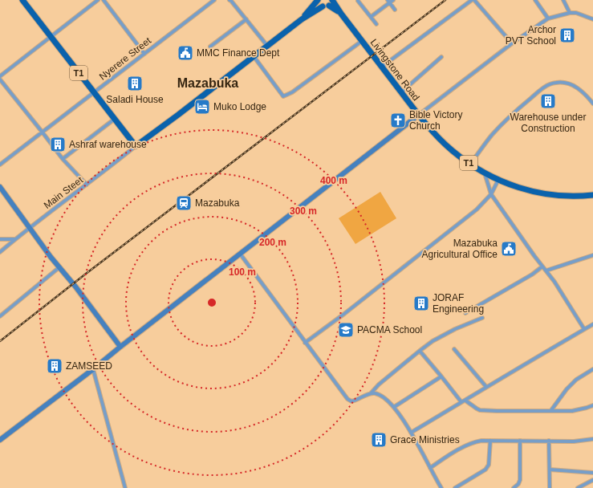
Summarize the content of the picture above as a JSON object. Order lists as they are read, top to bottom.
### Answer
{
  "streets": {
    "highway": ["Livingstone Road", "T1"],
    "street": ["Nyerere Street", "Main Steet"]
  },
  "crossings": [
    ["Nyerere Street", "T1"],
    ["Livingstone Road", "T1"],
    ["Livingstone Road", "Main Steet"],
    ["T1", "Main Steet"]
  ],
  "districts": ["Mazabuka"],
  "places": {
    "building": [
      "Archor PVT School",
      "Saladi House",
      "Warehouse under Construction",
      "Ashraf warehouse",
      "JORAF Engineering",
      "ZAMSEED",
      "Grace Ministries"
    ],
    "public building": ["MMC Finance Dept", "Mazabuka Agricultural Office"],
    "hotel": ["Muko Lodge"],
    "church": ["Bible Victory Church"],
    "station": ["Mazabuka"],
    "school or university": ["PACMA School"]
  },
  "rings": [
    "400 m",
    "300 m",
    "200 m",
    "100 m"
  ]
}
